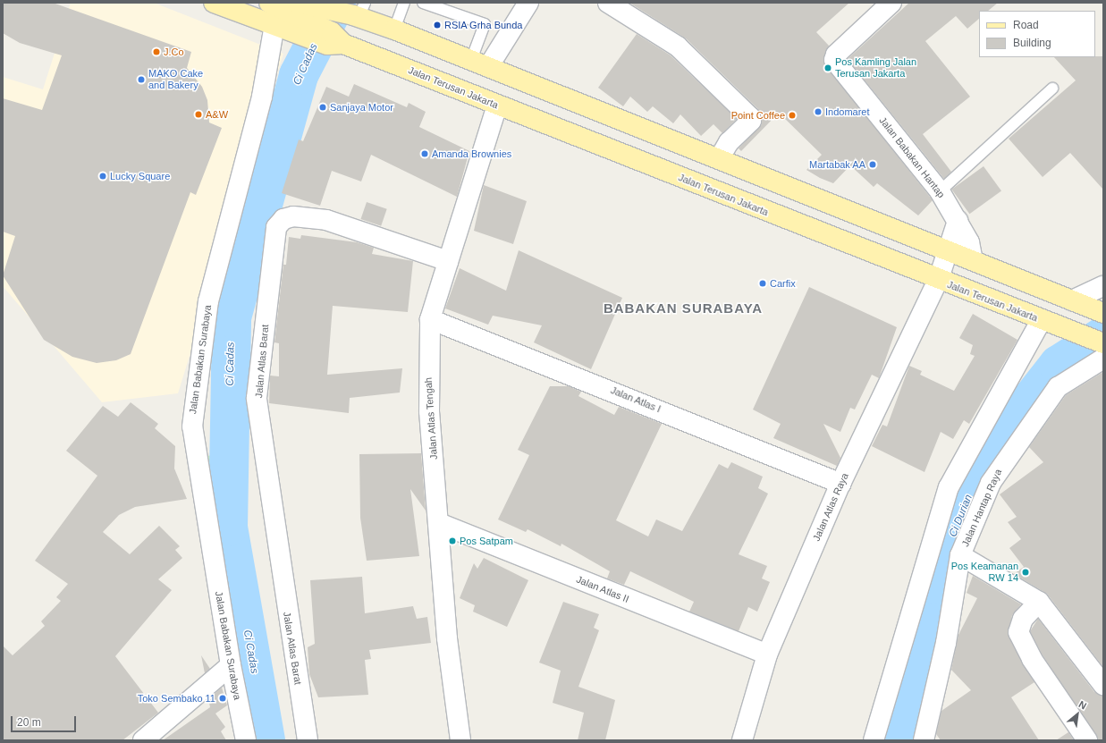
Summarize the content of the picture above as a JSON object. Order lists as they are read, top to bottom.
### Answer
{
  "streets": {
    "main road": ["Jalan Terusan Jakarta"],
    "street": [
      "Jalan Babakan Hantap",
      "Jalan Babakan Surabaya",
      "Jalan Atlas Barat",
      "Jalan Atlas I",
      "Jalan Atlas Tengah",
      "Jalan Atlas Raya",
      "Jalan Hantap Raya",
      "Jalan Atlas II"
    ]
  },
  "crossings": [
    ["Jalan Terusan Jakarta", "Jalan Babakan Surabaya"],
    ["Jalan Terusan Jakarta", "Jalan Atlas Tengah"],
    ["Jalan Terusan Jakarta", "Jalan Atlas Raya"],
    ["Jalan Terusan Jakarta", "Jalan Hantap Raya"],
    ["Jalan Atlas Barat", "Jalan Atlas Tengah"],
    ["Jalan Atlas I", "Jalan Atlas Tengah"],
    ["Jalan Atlas I", "Jalan Atlas Raya"],
    ["Jalan Atlas Tengah", "Jalan Atlas II"],
    ["Jalan Atlas Raya", "Jalan Atlas II"]
  ],
  "districts": ["BABAKAN SURABAYA"],
  "water": ["Ci Cadas", "Ci Durian"],
  "places": [
    "RSIA Grha Bunda",
    "J.Co",
    "Pos Kamling Jalan Terusan Jakarta",
    "MAKO Cake and Bakery",
    "Sanjaya Motor",
    "Indomaret",
    "A&W",
    "Point Coffee",
    "Amanda Brownies",
    "Martabak AA",
    "Lucky Square",
    "Carfix",
    "Pos Satpam",
    "Pos Keamanan RW 14",
    "Toko Sembako 11"
  ],
  "legend": ["Road", "Building"],
  "scale_bar": "20 m",
  "north": "top right"
}
